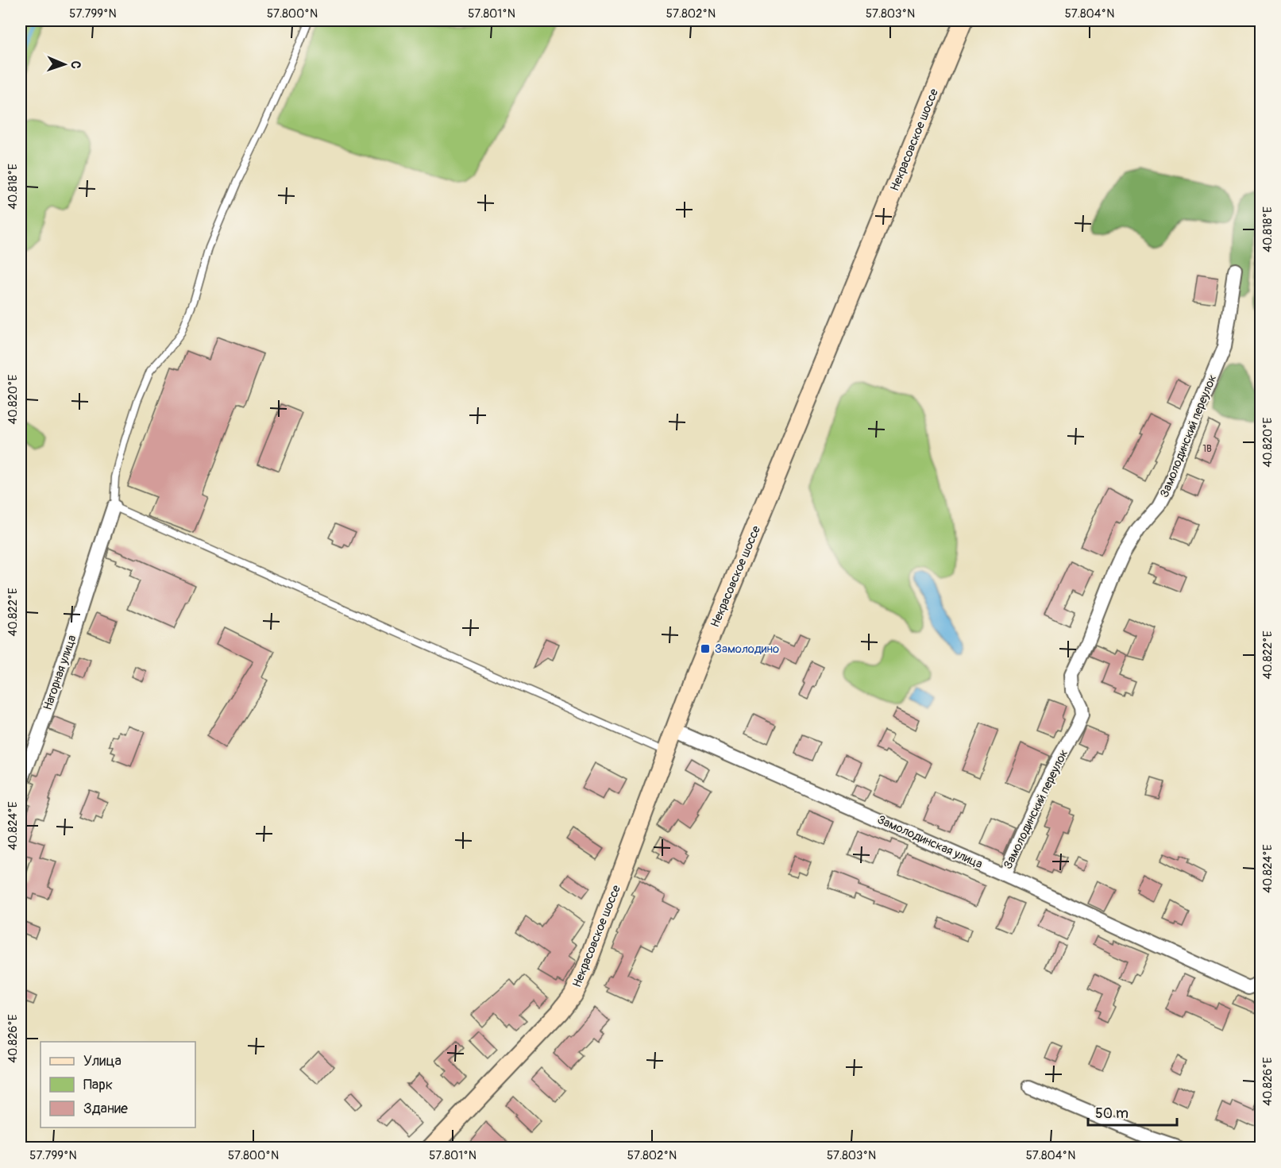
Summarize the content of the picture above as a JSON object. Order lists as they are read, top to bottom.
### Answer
{
  "streets": {
    "street": [
      "Некрасовское шоссе",
      "Замолодинский переулок",
      "Нагорная улица",
      "Замолодинская улица"
    ]
  },
  "crossings": [
    ["Некрасовское шоссе", "Замолодинская улица"],
    ["Замолодинский переулок", "Замолодинская улица"]
  ],
  "places": {
    "transit": ["Замолодино"]
  },
  "house_numbers": ["1В"],
  "legend": ["Улица", "Парк", "Здание"],
  "scale_bar": "50 m",
  "north": "right",
  "coordinates": [
    "57.799°N",
    "57.800°N",
    "57.801°N",
    "57.802°N",
    "57.803°N",
    "57.804°N",
    "40.818°E",
    "40.820°E",
    "40.822°E",
    "40.824°E",
    "40.826°E"
  ]
}
